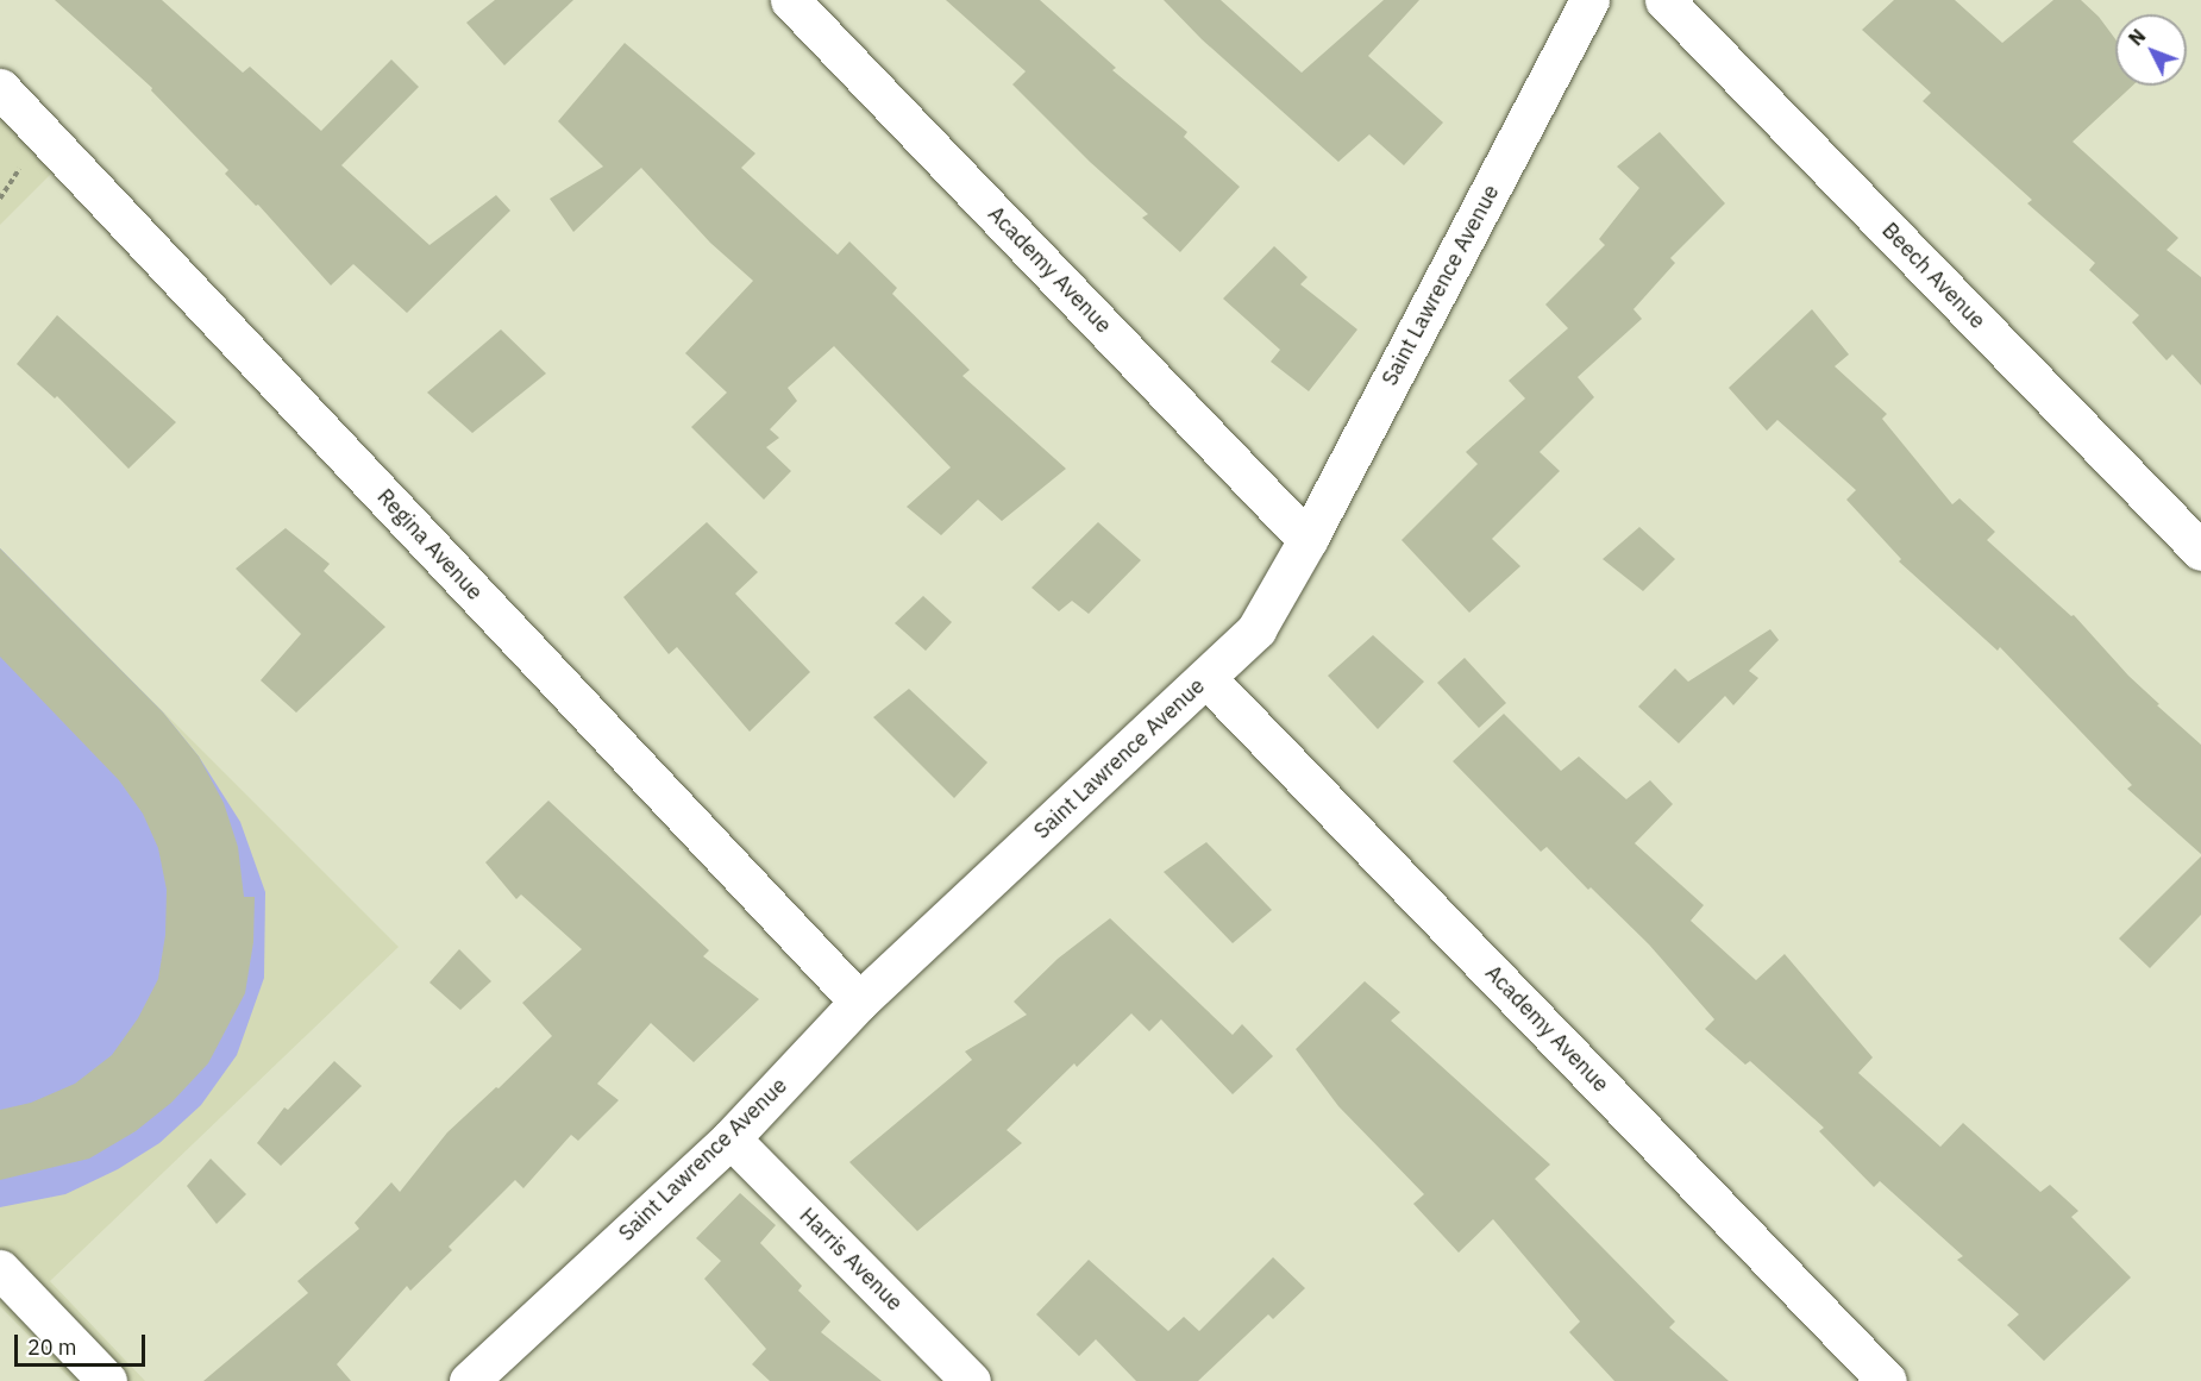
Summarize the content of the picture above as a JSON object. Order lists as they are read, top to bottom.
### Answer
{
  "streets": {
    "street": [
      "Academy Avenue",
      "Beech Avenue",
      "Saint Lawrence Avenue",
      "Regina Avenue",
      "Harris Avenue"
    ]
  },
  "crossings": [
    ["Academy Avenue", "Saint Lawrence Avenue"],
    ["Saint Lawrence Avenue", "Regina Avenue"],
    ["Saint Lawrence Avenue", "Harris Avenue"]
  ],
  "scale_bar": "20 m",
  "north": "top left"
}
